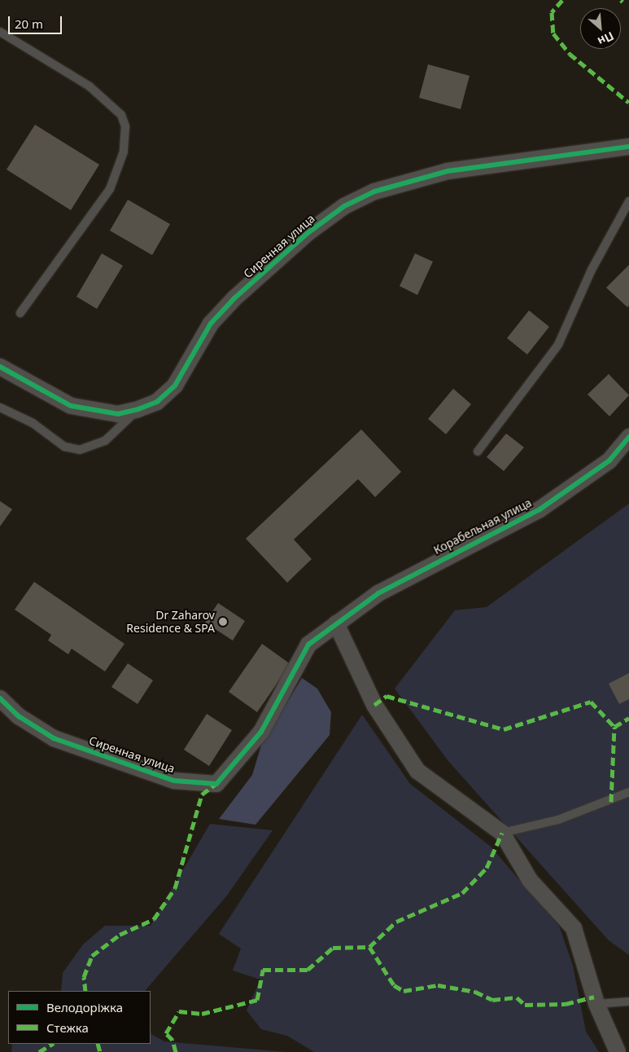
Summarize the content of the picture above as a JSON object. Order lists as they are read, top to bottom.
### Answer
{
  "streets": {
    "street": ["Сиренная улица", "Корабельная улица"]
  },
  "crossings": [
    ["Сиренная улица", "Корабельная улица"]
  ],
  "places": ["Dr Zaharov Residence & SPA"],
  "legend": ["Велодоріжка", "Стежка"],
  "scale_bar": "20 m",
  "north": "bottom right"
}
